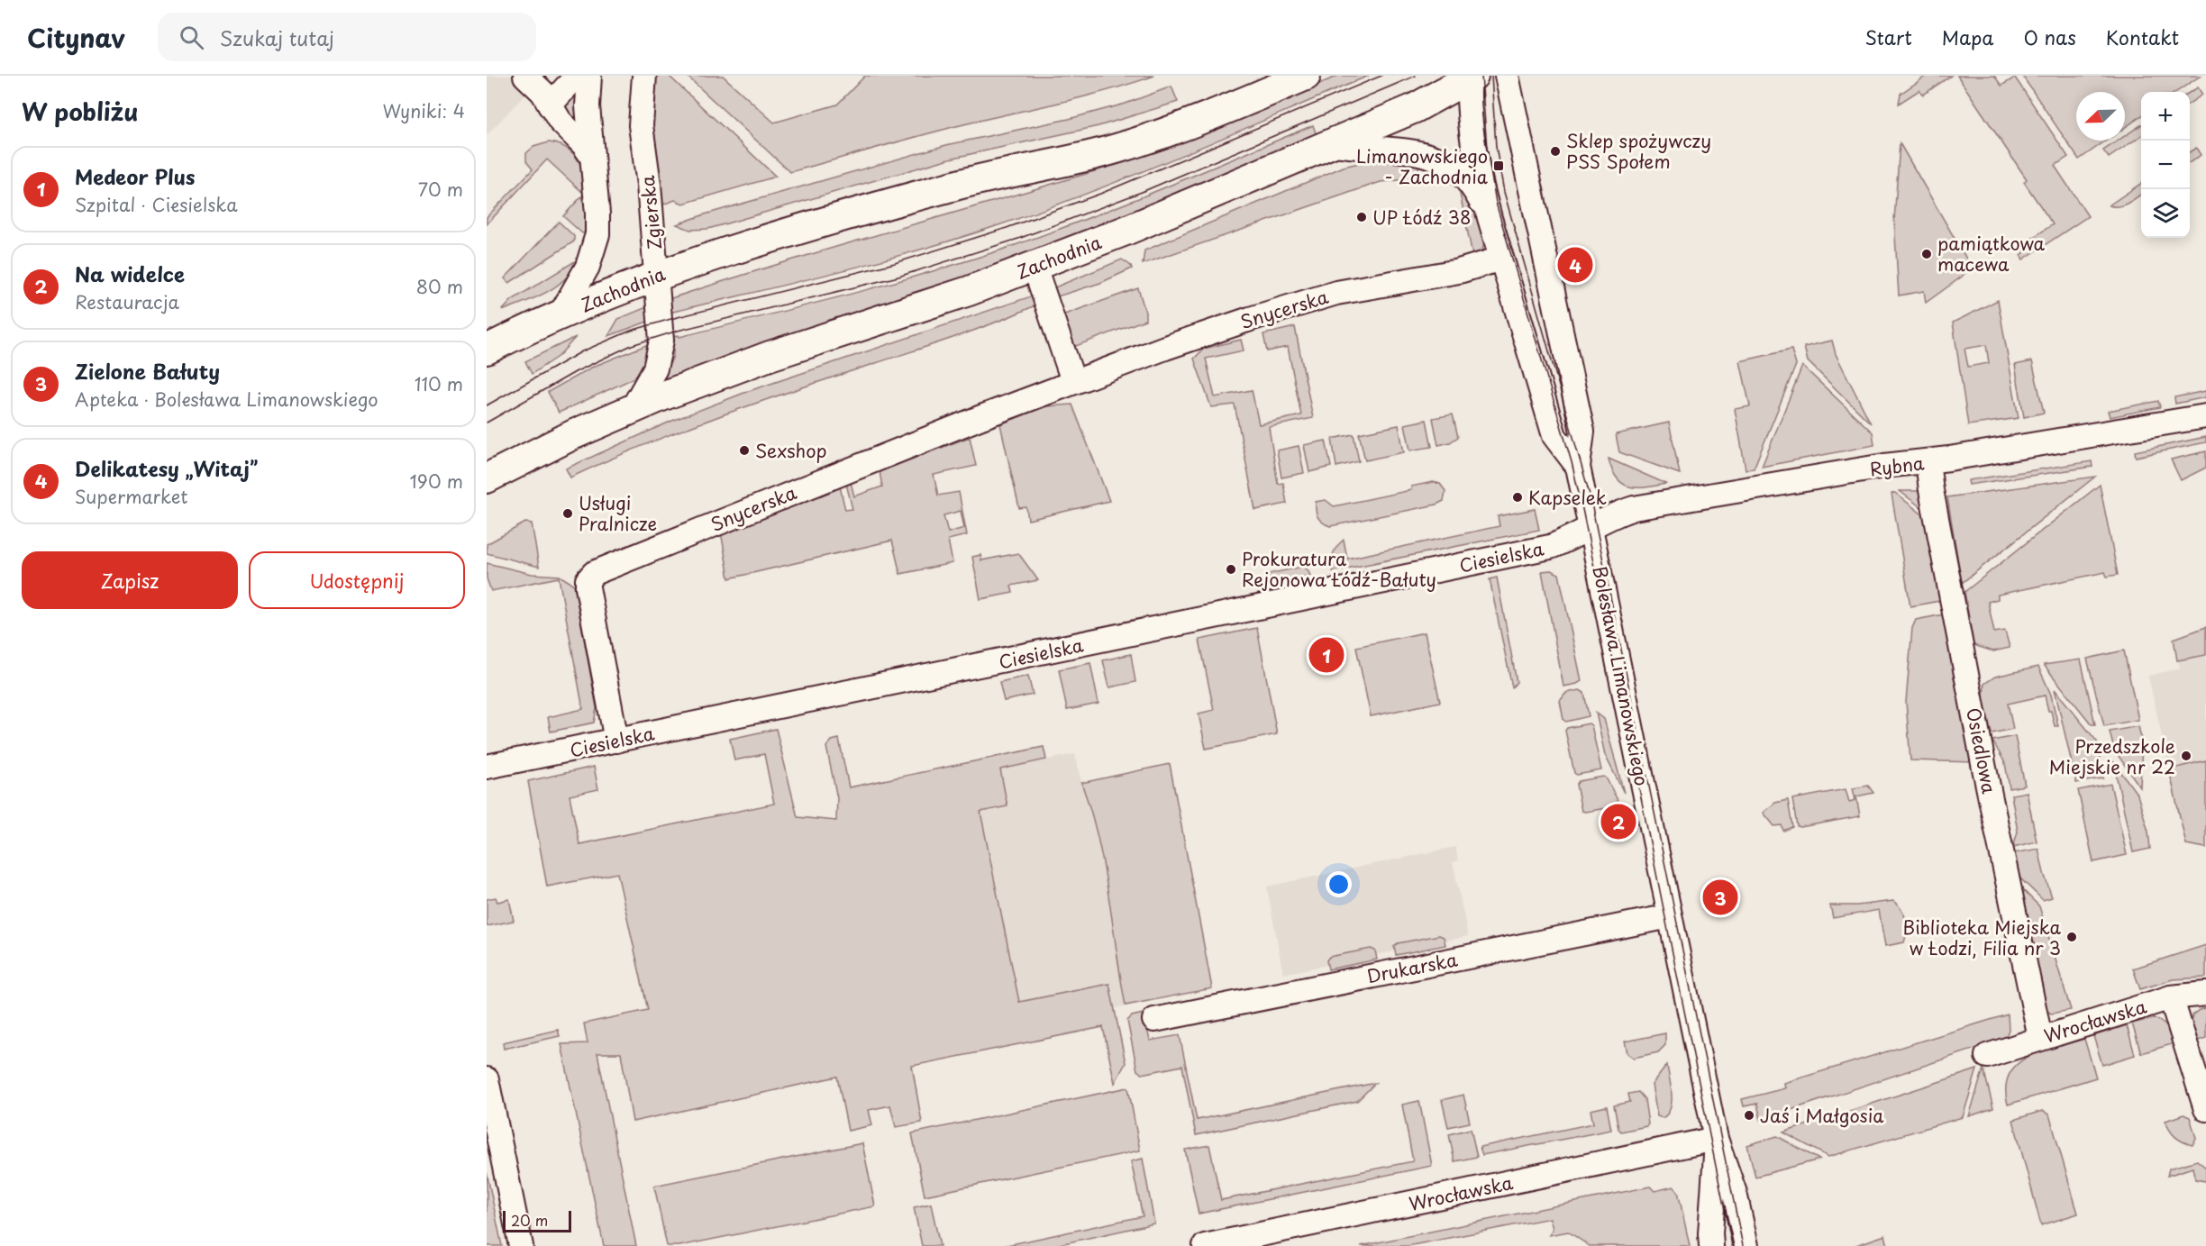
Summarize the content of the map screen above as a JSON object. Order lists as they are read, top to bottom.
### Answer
{
  "streets": {
    "main road": ["Zachodnia"],
    "street": [
      "Zgierska",
      "Snycerska",
      "Rybna",
      "Ciesielska",
      "Bolesława Limanowskiego",
      "Osiedlowa",
      "Drukarska",
      "Wrocławska"
    ]
  },
  "crossings": [
    ["Zgierska", "Zachodnia"],
    ["Zachodnia", "Bolesława Limanowskiego"],
    ["Snycerska", "Ciesielska"],
    ["Snycerska", "Bolesława Limanowskiego"],
    ["Rybna", "Ciesielska"],
    ["Rybna", "Bolesława Limanowskiego"],
    ["Rybna", "Osiedlowa"],
    ["Ciesielska", "Bolesława Limanowskiego"],
    ["Bolesława Limanowskiego", "Drukarska"],
    ["Bolesława Limanowskiego", "Wrocławska"],
    ["Osiedlowa", "Wrocławska"]
  ],
  "places": {
    "other": [
      "Sklep spożywczy PSS Społem",
      "UP Łódź 38",
      "pamiątkowa macewa",
      "Sexshop",
      "Kapselek",
      "Usługi Pralnicze",
      "Prokuratura Rejonowa Łódź-Bałuty",
      "Przedszkole Miejskie nr 22",
      "Biblioteka Miejska w Łodzi, Filia nr 3",
      "Jaś i Małgosia"
    ],
    "transit": ["Limanowskiego - Zachodnia"]
  },
  "scale_bar": "20 m",
  "north": "bottom left",
  "page": {
    "header": "Citynav",
    "search": "Szukaj tutaj",
    "nav": [
      "Start",
      "Mapa",
      "O nas",
      "Kontakt"
    ],
    "heading": ["W pobliżu", "Wyniki: 4"],
    "map_buttons": ["+", "−"],
    "list": [
      {
        "mark": "1",
        "name": "Medeor Plus",
        "note": "Szpital · Ciesielska",
        "value": "70 m"
      },
      {
        "mark": "2",
        "name": "Na widelce",
        "note": "Restauracja",
        "value": "80 m"
      },
      {
        "mark": "3",
        "name": "Zielone Bałuty",
        "note": "Apteka · Bolesława Limanowskiego",
        "value": "110 m"
      },
      {
        "mark": "4",
        "name": "Delikatesy „Witaj”",
        "note": "Supermarket",
        "value": "190 m"
      }
    ],
    "pins": [
      "4",
      "1",
      "2",
      "3"
    ],
    "buttons": ["Zapisz", "Udostępnij"],
    "scale": "20 m"
  }
}
